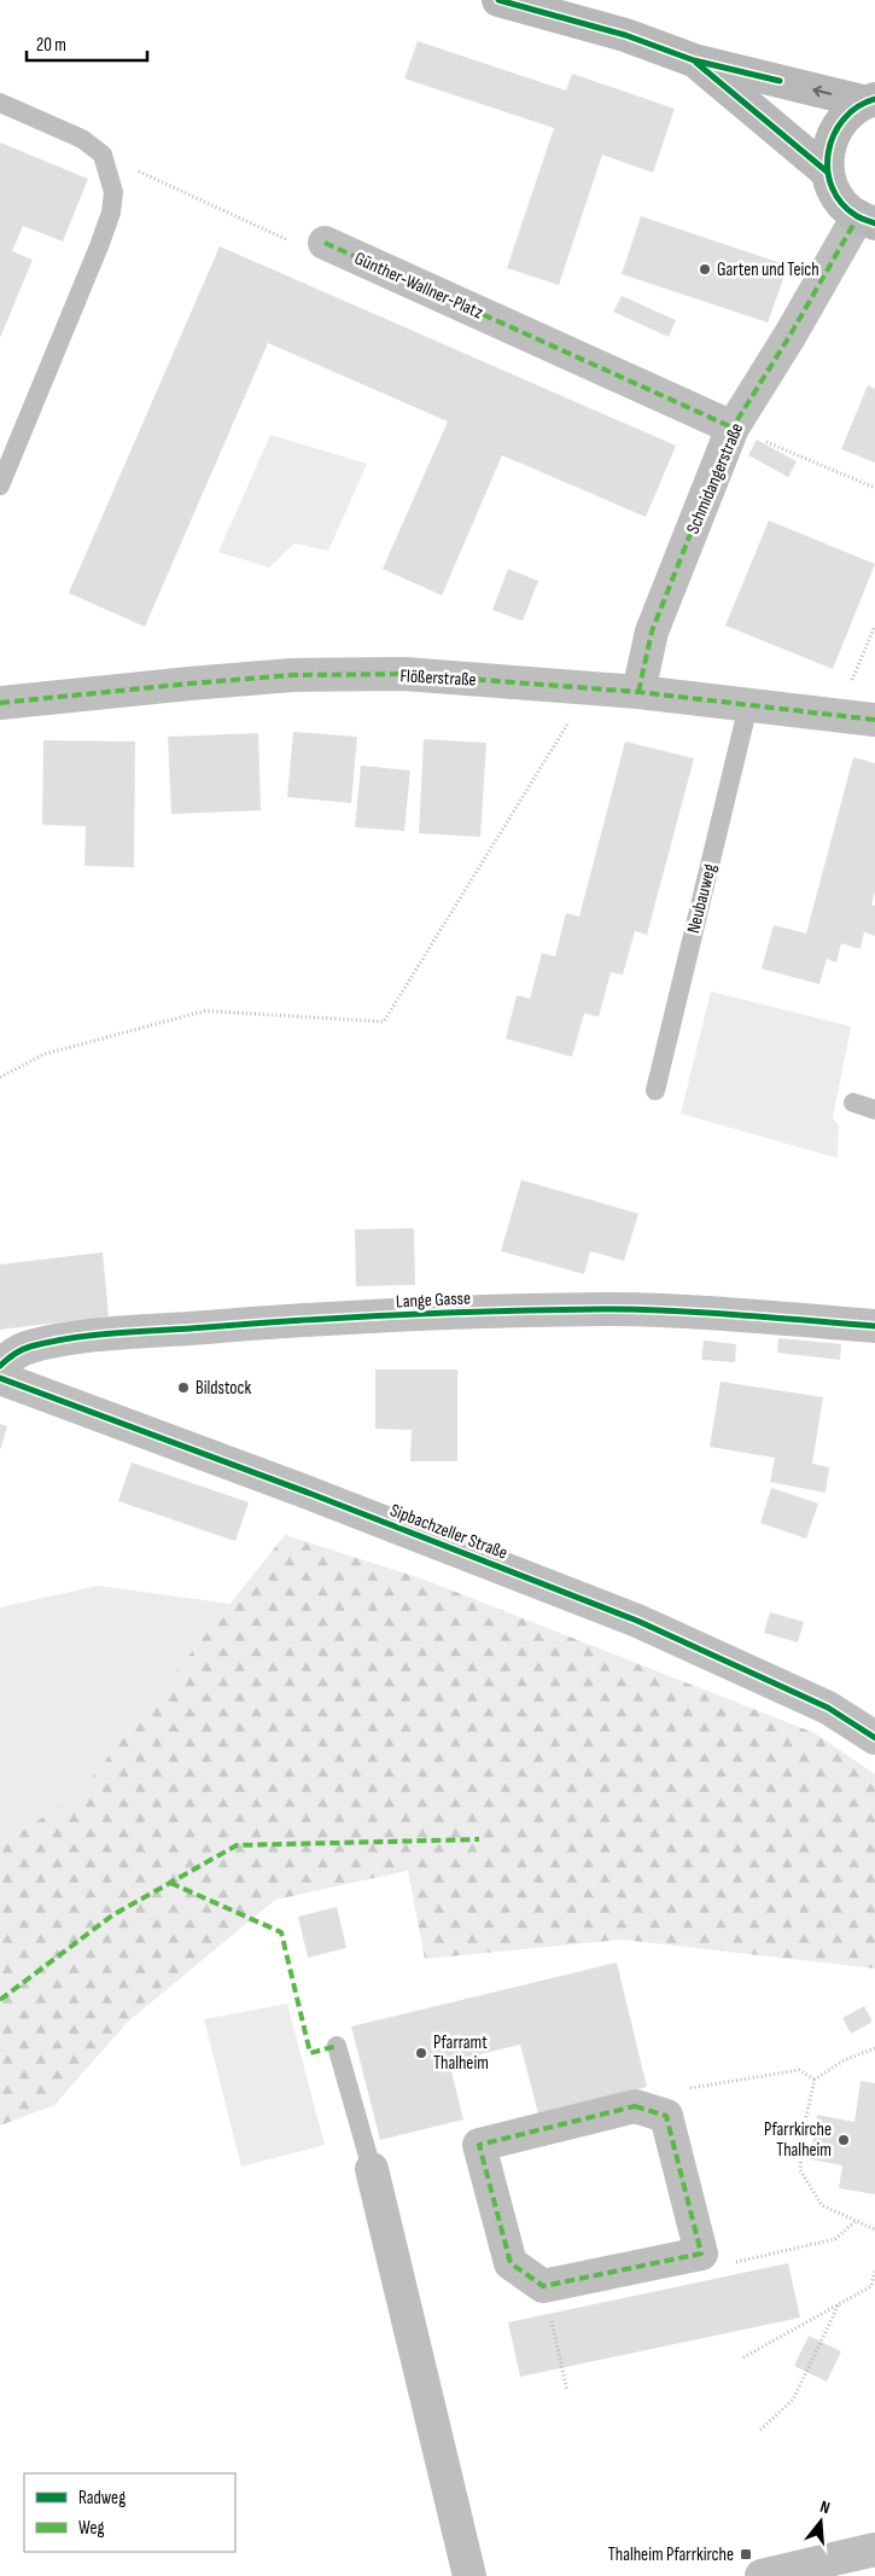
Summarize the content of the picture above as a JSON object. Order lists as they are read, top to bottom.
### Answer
{
  "streets": {
    "street": [
      "Günther-Wallner-Platz",
      "Schmidangerstraße",
      "Flößerstraße",
      "Lange Gasse",
      "Sipbachzeller Straße"
    ],
    "lane": ["Neubauweg"]
  },
  "crossings": [
    ["Günther-Wallner-Platz", "Schmidangerstraße"],
    ["Schmidangerstraße", "Flößerstraße"],
    ["Flößerstraße", "Neubauweg"]
  ],
  "places": {
    "other": [
      "Garten und Teich",
      "Bildstock",
      "Pfarramt Thalheim",
      "Pfarrkirche Thalheim"
    ],
    "transit": ["Thalheim Pfarrkirche"]
  },
  "legend": ["Radweg", "Weg"],
  "scale_bar": "20 m",
  "north": "top"
}
